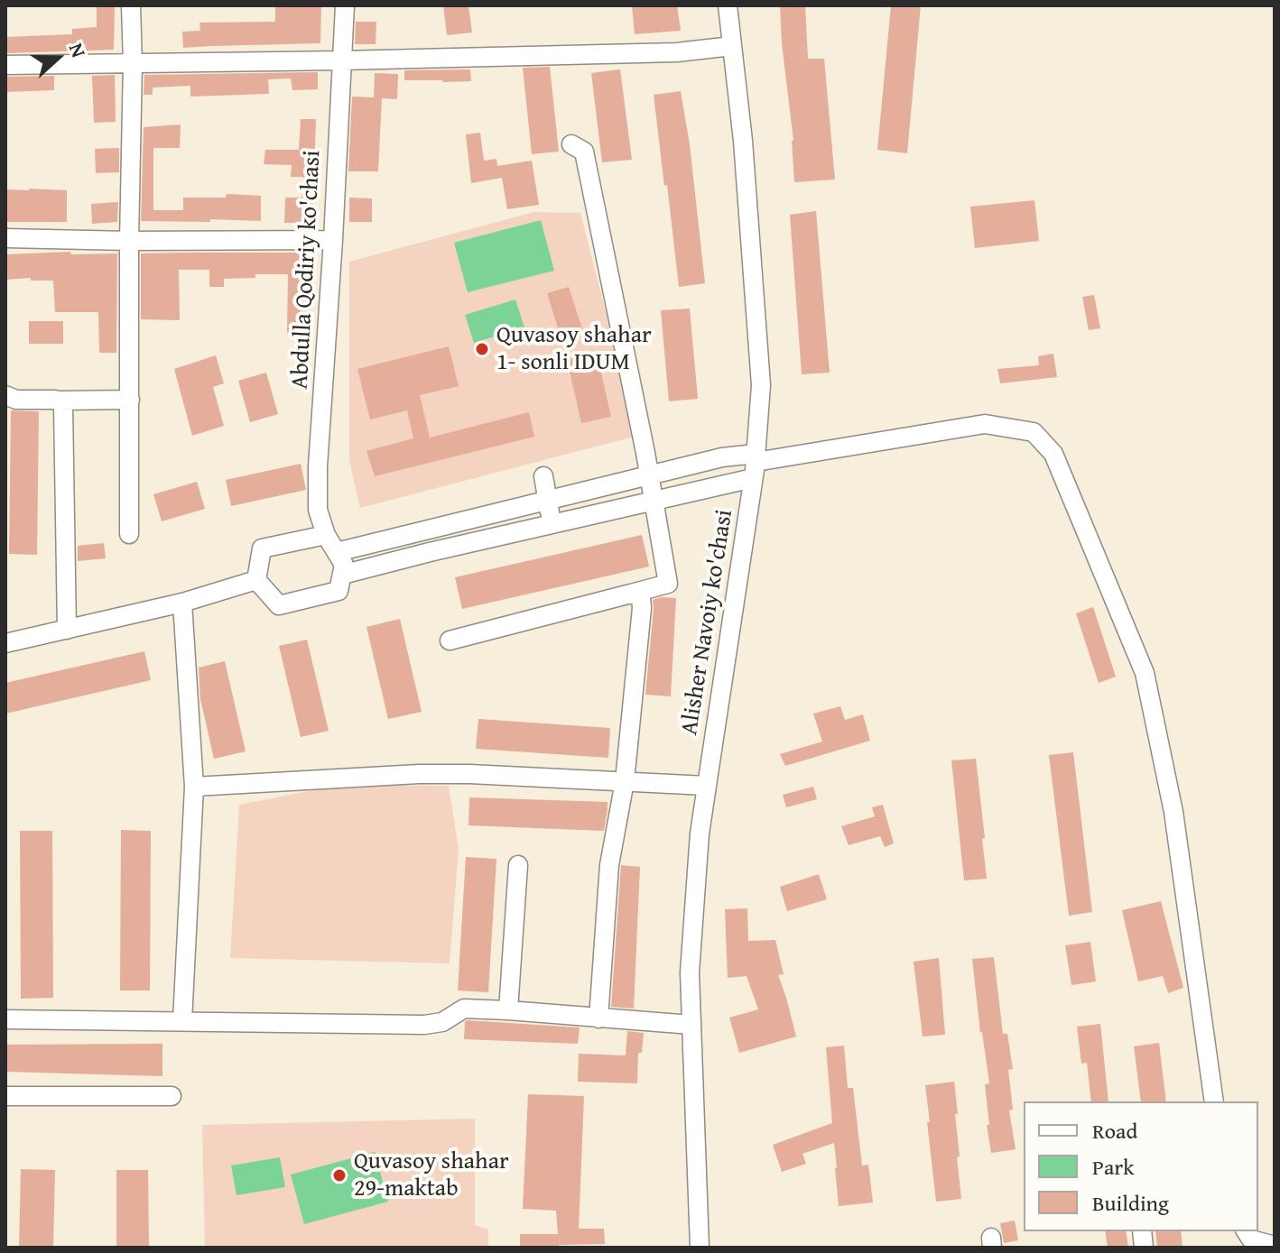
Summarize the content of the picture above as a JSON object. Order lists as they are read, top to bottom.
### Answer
{
  "streets": {
    "street": ["Abdulla Qodiriy ko'chasi", "Alisher Navoiy ko'chasi"]
  },
  "places": ["Quvasoy shahar 1- sonli IDUM", "Quvasoy shahar 29-maktab"],
  "legend": ["Road", "Park", "Building"],
  "north": "right"
}
